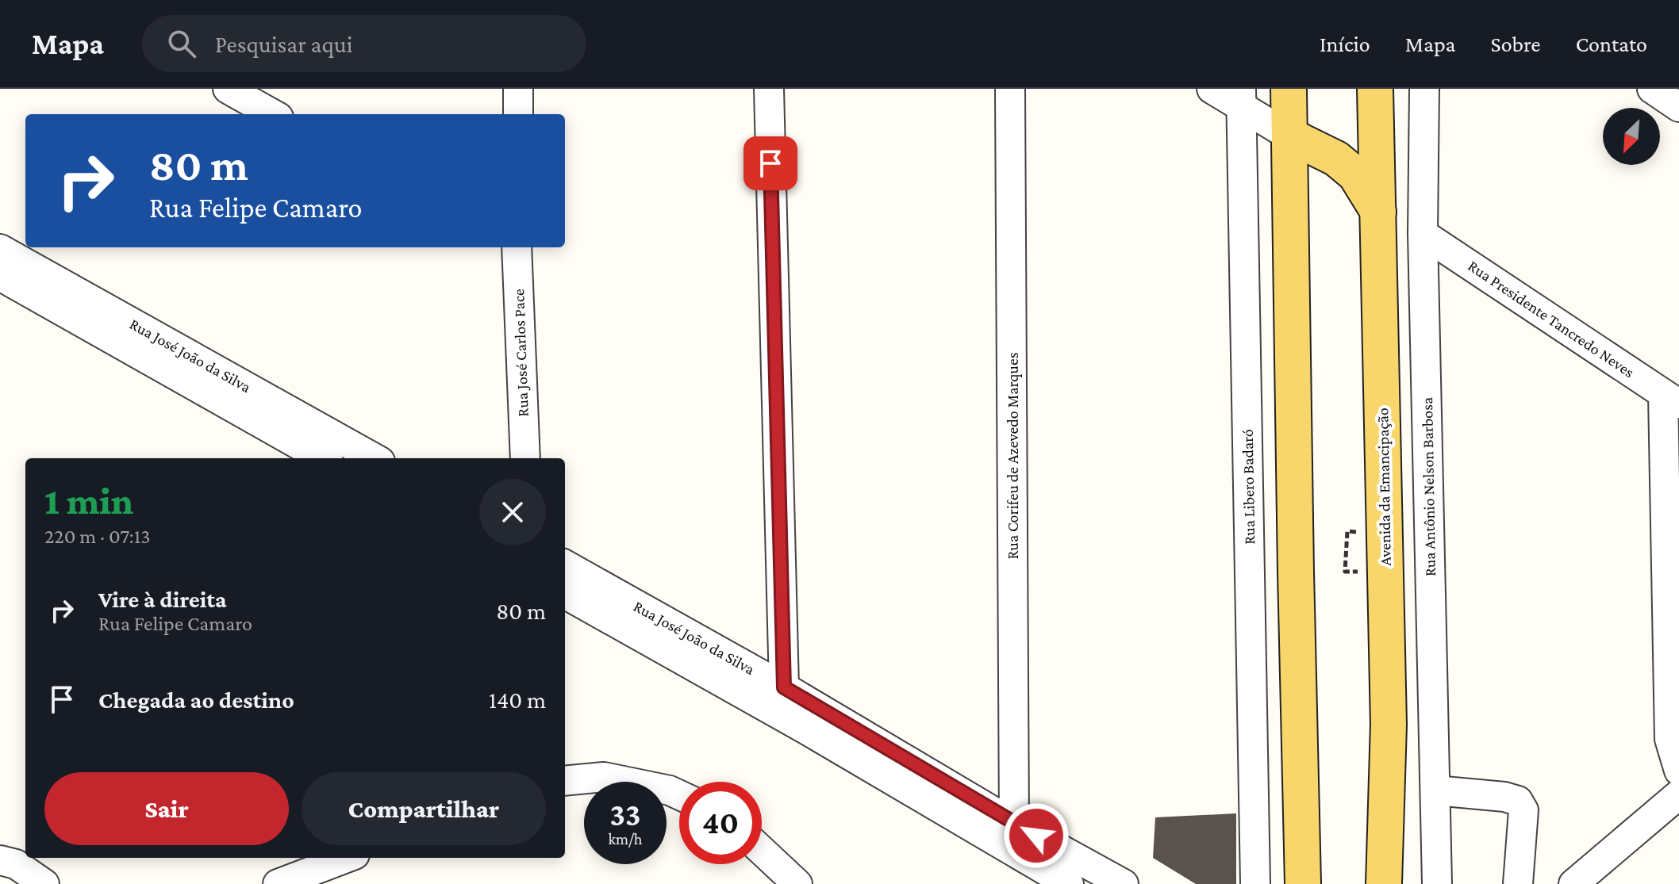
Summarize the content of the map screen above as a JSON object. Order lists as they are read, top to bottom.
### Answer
{
  "streets": {
    "main road": ["Avenida da Emancipação"],
    "street": [
      "Rua Presidente Tancredo Neves",
      "Rua José Carlos Pace",
      "Rua José João da Silva",
      "Rua Corifeu de Azevedo Marques",
      "Rua Libero Badaró",
      "Rua Antônio Nelson Barbosa"
    ]
  },
  "crossings": [
    ["Rua Presidente Tancredo Neves", "Rua Antônio Nelson Barbosa"],
    ["Rua José João da Silva", "Rua Corifeu de Azevedo Marques"]
  ],
  "north": "bottom left",
  "page": {
    "header": "Mapa",
    "search": "Pesquisar aqui",
    "nav": [
      "Início",
      "Mapa",
      "Sobre",
      "Contato"
    ],
    "turn": ["80 m", "Rua Felipe Camaro"],
    "heading": ["1 min", "220 m · 07:13"],
    "list": [
      {
        "name": "Vire à direita",
        "note": "Rua Felipe Camaro",
        "value": "80 m"
      },
      {
        "name": "Chegada ao destino",
        "value": "140 m"
      }
    ],
    "buttons": ["Sair", "Compartilhar"],
    "speed": "33 km/h",
    "limit": "40"
  }
}
